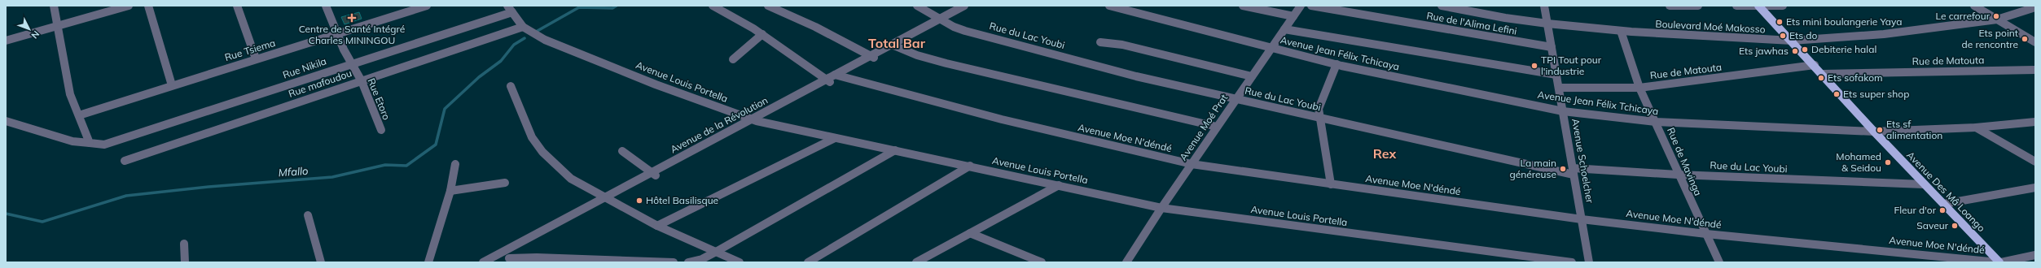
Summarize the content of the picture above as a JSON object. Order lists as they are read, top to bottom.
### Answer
{
  "streets": {
    "main road": ["Avenue Des Mâ Loango"],
    "street": [
      "Rue de l'Alima Lefini",
      "Boulevard Moé Makosso",
      "Rue du Lac Youbi",
      "Rue Tsiema",
      "Avenue Jean Félix Tchicaya",
      "Rue de Matouta",
      "Rue Nikila",
      "Avenue Louis Portella",
      "Rue mafoudou",
      "Rue Etoro",
      "Avenue de la Révolution",
      "Avenue Moé Prat",
      "Avenue Moe N'déndé",
      "Avenue Schoelcher",
      "Rue de Mavinga"
    ]
  },
  "crossings": [
    ["Rue de l'Alima Lefini", "Avenue Schoelcher"],
    ["Boulevard Moé Makosso", "Avenue Schoelcher"],
    ["Boulevard Moé Makosso", "Rue de Mavinga"],
    ["Boulevard Moé Makosso", "Avenue Des Mâ Loango"],
    ["Rue du Lac Youbi", "Avenue de la Révolution"],
    ["Rue du Lac Youbi", "Avenue Moé Prat"],
    ["Rue du Lac Youbi", "Avenue Schoelcher"],
    ["Rue du Lac Youbi", "Rue de Mavinga"],
    ["Rue du Lac Youbi", "Avenue Des Mâ Loango"],
    ["Rue Tsiema", "Rue Etoro"],
    ["Avenue Jean Félix Tchicaya", "Avenue Moé Prat"],
    ["Avenue Jean Félix Tchicaya", "Avenue Schoelcher"],
    ["Avenue Jean Félix Tchicaya", "Rue de Mavinga"],
    ["Avenue Jean Félix Tchicaya", "Avenue Des Mâ Loango"],
    ["Rue de Matouta", "Avenue Schoelcher"],
    ["Rue de Matouta", "Rue de Mavinga"],
    ["Rue de Matouta", "Avenue Des Mâ Loango"],
    ["Rue Nikila", "Rue Etoro"],
    ["Avenue Louis Portella", "Rue mafoudou"],
    ["Avenue Louis Portella", "Avenue de la Révolution"],
    ["Avenue Louis Portella", "Avenue Moé Prat"],
    ["Rue mafoudou", "Rue Etoro"],
    ["Avenue de la Révolution", "Avenue Moe N'déndé"],
    ["Avenue Moé Prat", "Avenue Moe N'déndé"],
    ["Avenue Moe N'déndé", "Avenue Schoelcher"],
    ["Avenue Moe N'déndé", "Rue de Mavinga"],
    ["Avenue Moe N'déndé", "Avenue Des Mâ Loango"]
  ],
  "districts": ["Total Bar", "Rex"],
  "water": ["Mfallo"],
  "places": {
    "other": [
      "Le carrefour",
      "Ets mini boulangerie Yaya",
      "Ets do",
      "Ets point de rencontre",
      "Debiterie halal",
      "Ets jawhas",
      "TPI Tout pour l'industrie",
      "Ets sofakom",
      "Ets super shop",
      "Ets sf alimentation",
      "Mohamed & Seidou",
      "La main généreuse",
      "Hôtel Basilisque",
      "Fleur d'or",
      "Saveur"
    ],
    "health": ["Centre de Santé Intégré Charles MININGOU"]
  },
  "north": "bottom right"
}
